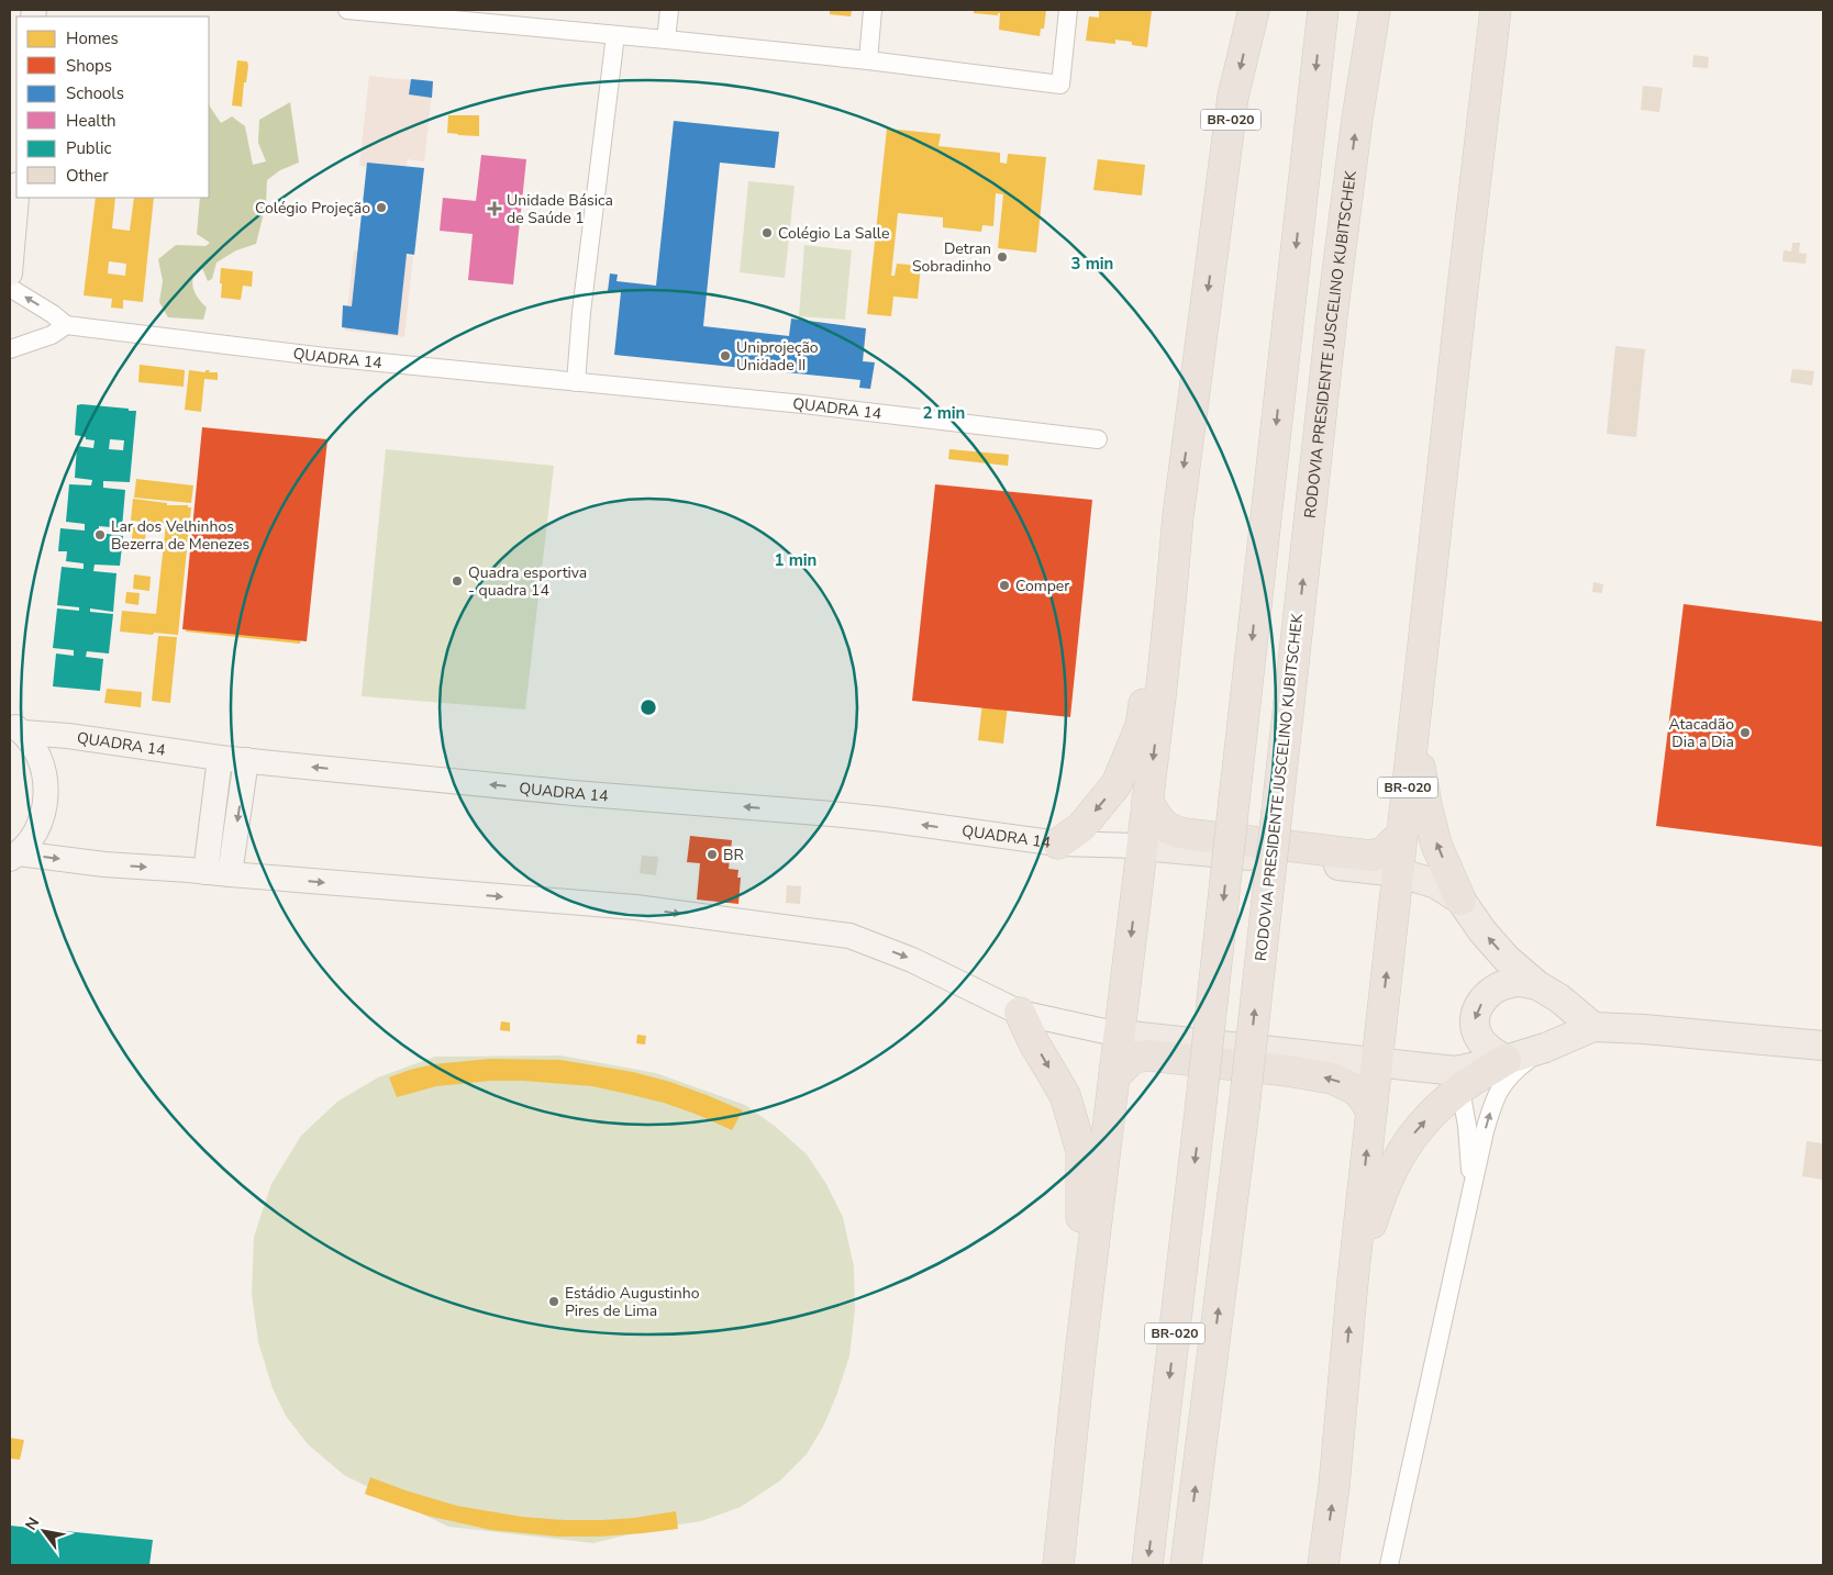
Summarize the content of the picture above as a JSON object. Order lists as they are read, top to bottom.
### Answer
{
  "streets": {
    "highway": ["BR-020", "RODOVIA PRESIDENTE JUSCELINO KUBITSCHEK"],
    "main road": ["QUADRA 14"]
  },
  "crossings": [
    ["BR-020", "QUADRA 14"]
  ],
  "one_way": ["QUADRA 14"],
  "places": {
    "other": [
      "Colégio Projeção",
      "Colégio La Salle",
      "Detran Sobradinho",
      "Uniprojeção Unidade II",
      "Lar dos Velhinhos Bezerra de Menezes",
      "Quadra esportiva - quadra 14",
      "Comper",
      "Atacadão Dia a Dia",
      "BR",
      "Estádio Augustinho Pires de Lima"
    ],
    "health": ["Unidade Básica de Saúde 1"]
  },
  "legend": [
    "Homes",
    "Shops",
    "Schools",
    "Health",
    "Public",
    "Other"
  ],
  "north": "top left",
  "rings": ["3 min", "2 min", "1 min"]
}
